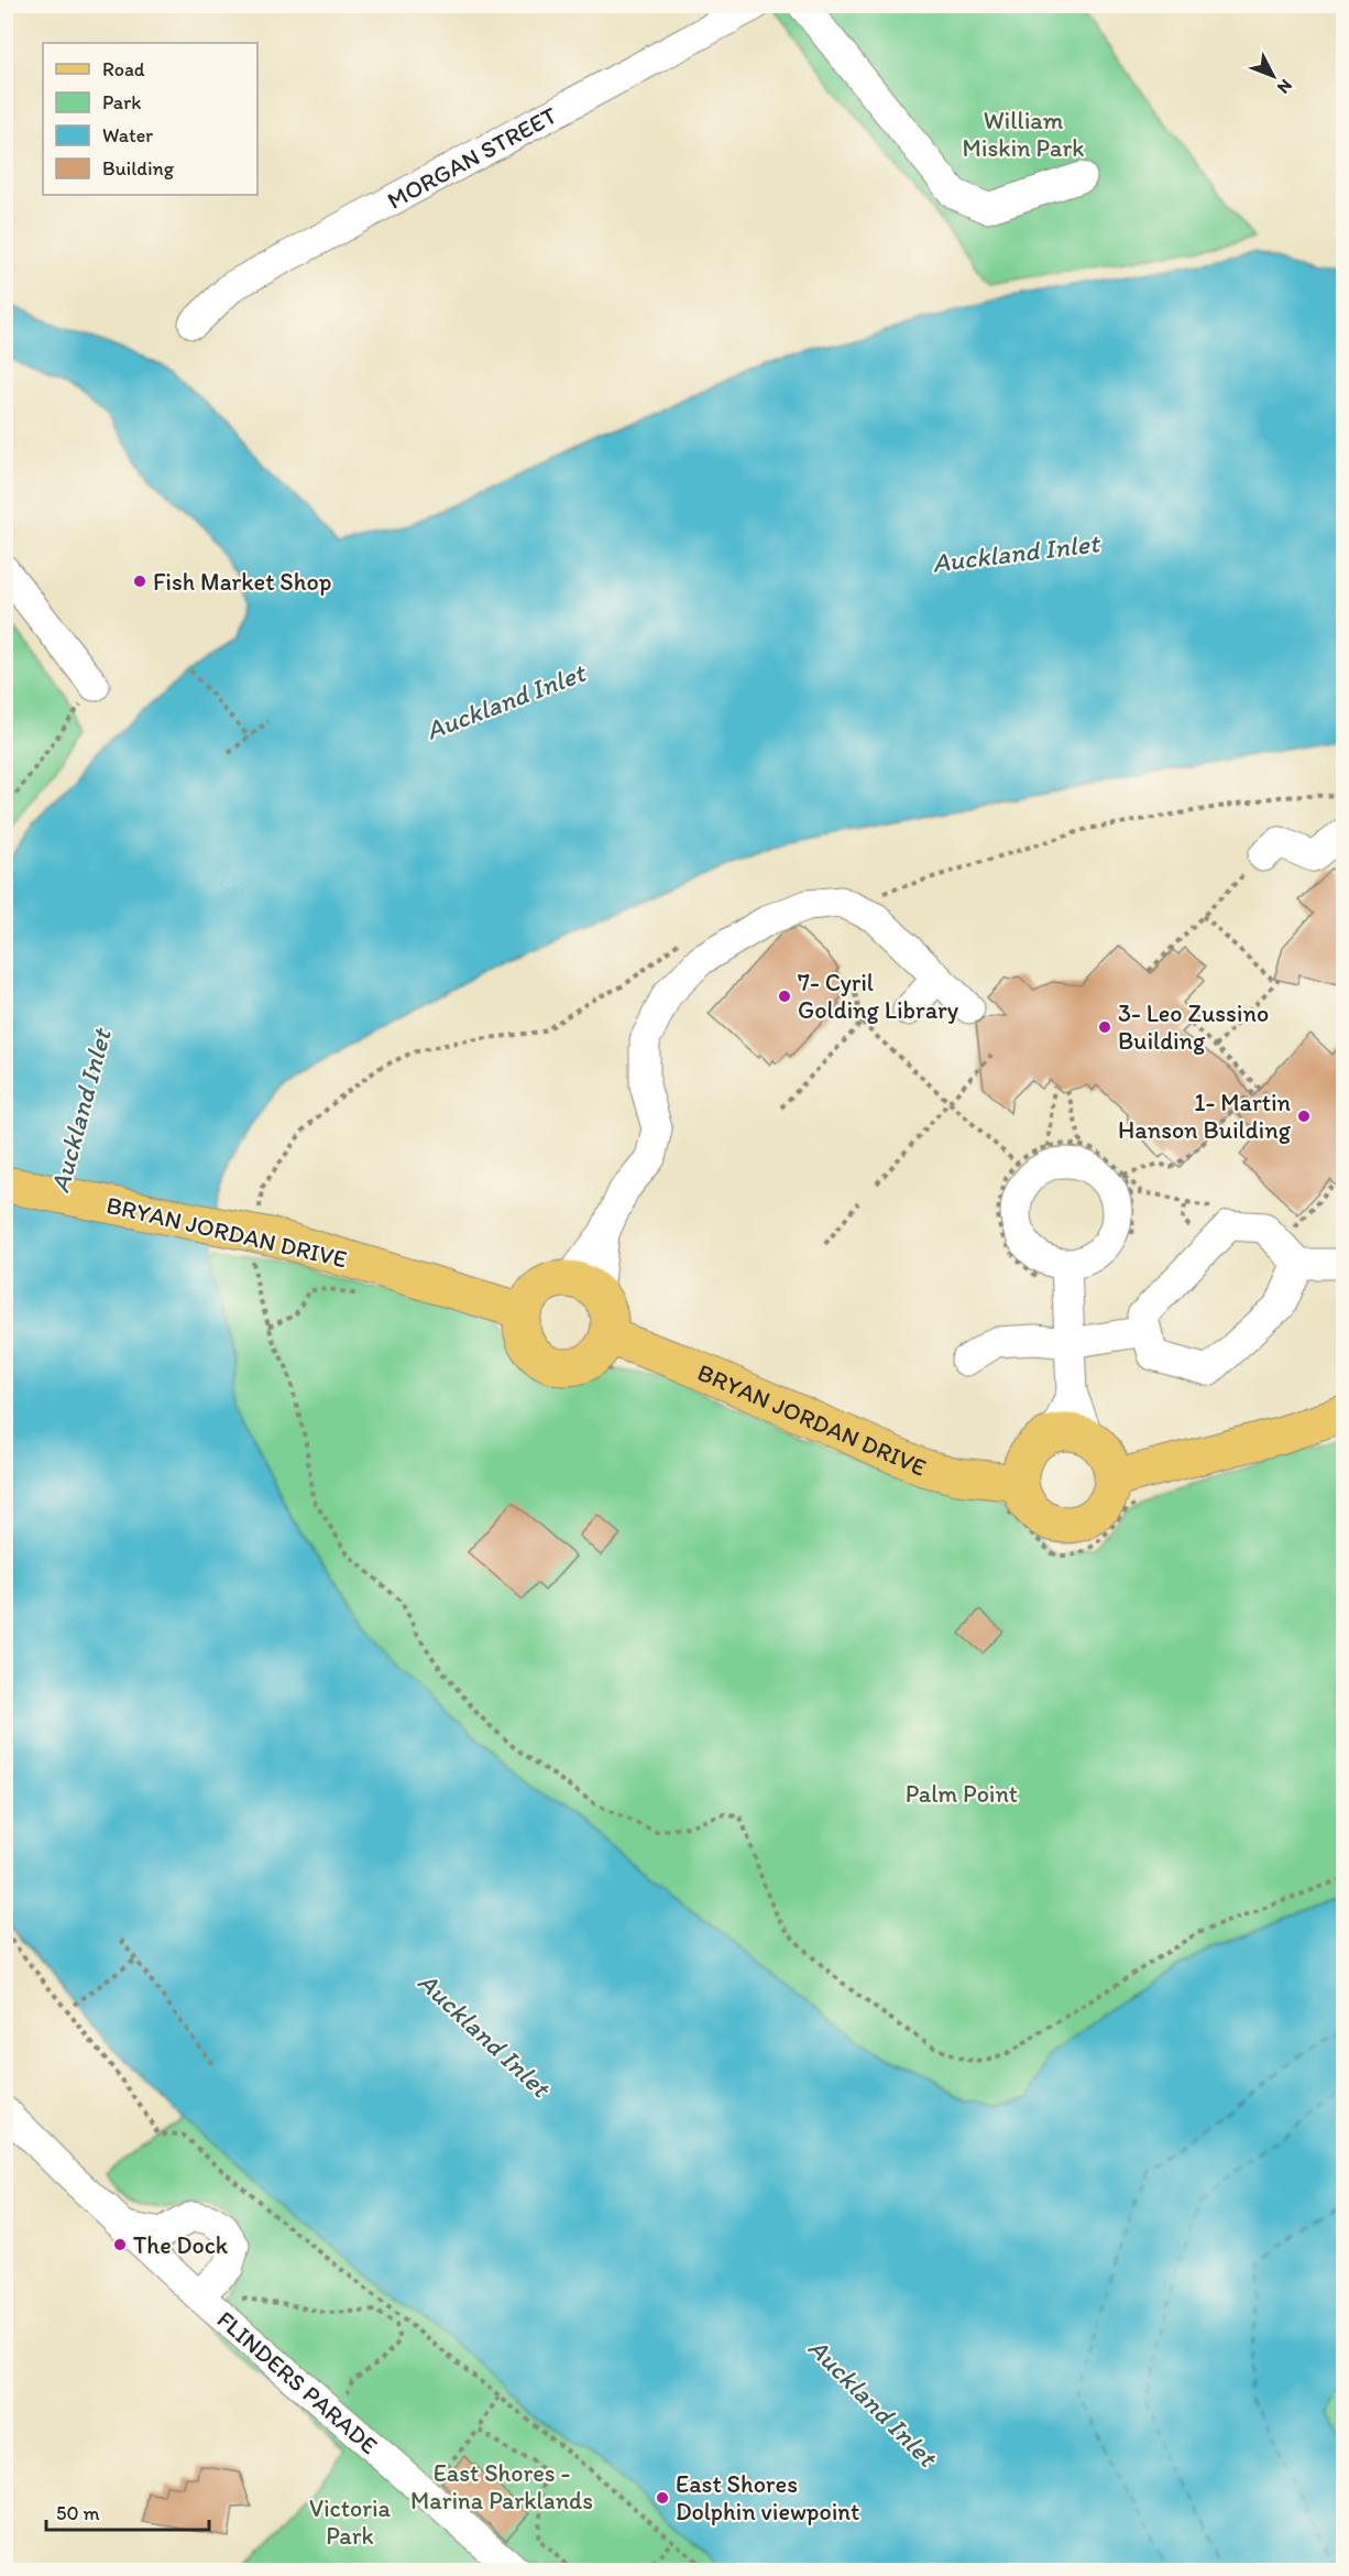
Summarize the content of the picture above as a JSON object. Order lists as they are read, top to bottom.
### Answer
{
  "streets": {
    "main road": ["BRYAN JORDAN DRIVE"],
    "street": ["MORGAN STREET", "FLINDERS PARADE"]
  },
  "water": ["Auckland Inlet"],
  "parks": [
    "William Miskin Park",
    "Palm Point",
    "East Shores - Marina Parklands",
    "Victoria Park"
  ],
  "places": [
    "Fish Market Shop",
    "7- Cyril Golding Library",
    "3- Leo Zussino Building",
    "1- Martin Hanson Building",
    "The Dock",
    "East Shores Dolphin viewpoint"
  ],
  "legend": [
    "Road",
    "Park",
    "Water",
    "Building"
  ],
  "scale_bar": "50 m",
  "north": "bottom right"
}
